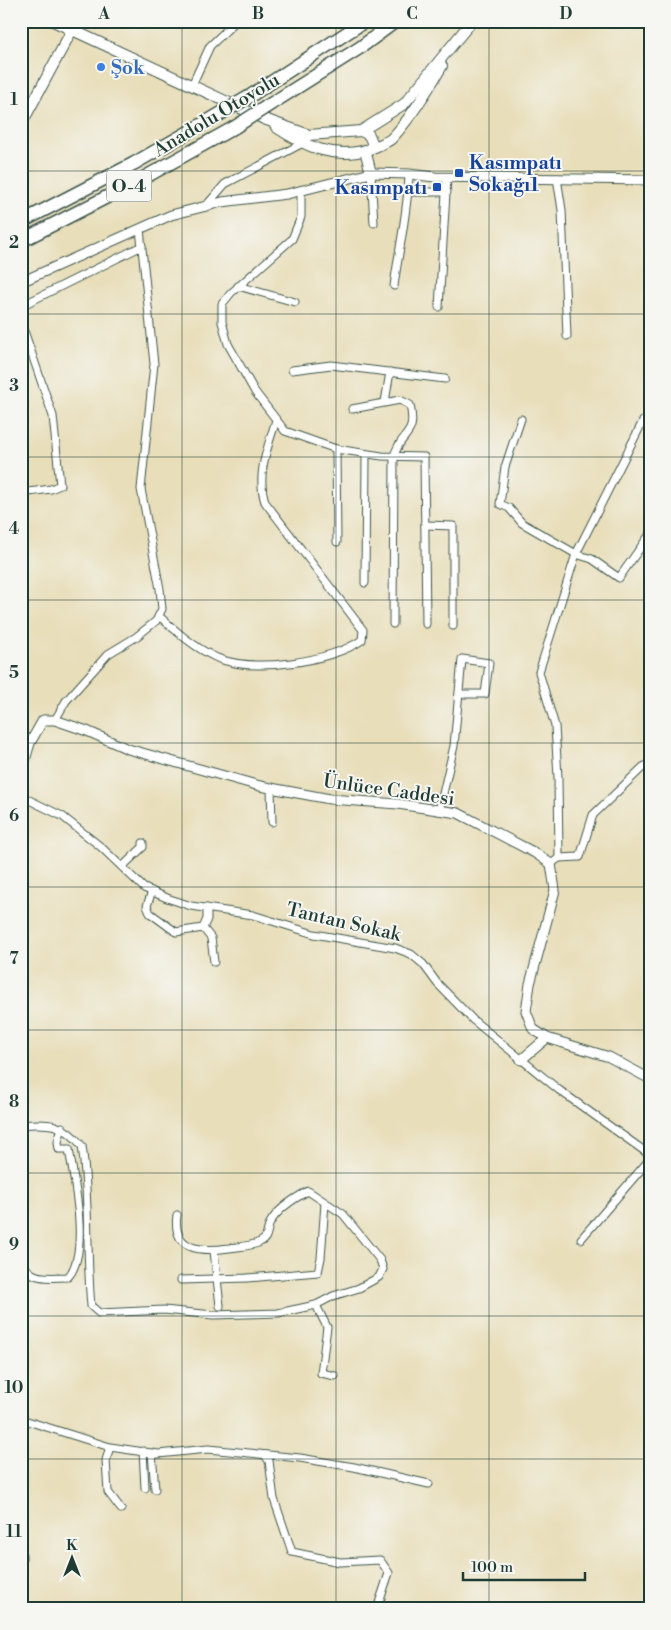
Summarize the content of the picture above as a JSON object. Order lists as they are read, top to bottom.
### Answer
{
  "streets": {
    "highway": ["Anadolu Otoyolu", "O-4"],
    "street": ["Ünlüce Caddesi", "Tantan Sokak"]
  },
  "places": {
    "other": ["Şok"],
    "transit": ["Kasımpatı Sokağı1", "Kasımpatı"]
  },
  "scale_bar": "100 m",
  "north": "top",
  "grid": {
    "columns": [
      "A",
      "B",
      "C",
      "D"
    ],
    "rows": [
      "1",
      "2",
      "3",
      "4",
      "5",
      "6",
      "7",
      "8",
      "9",
      "10",
      "11"
    ]
  }
}
